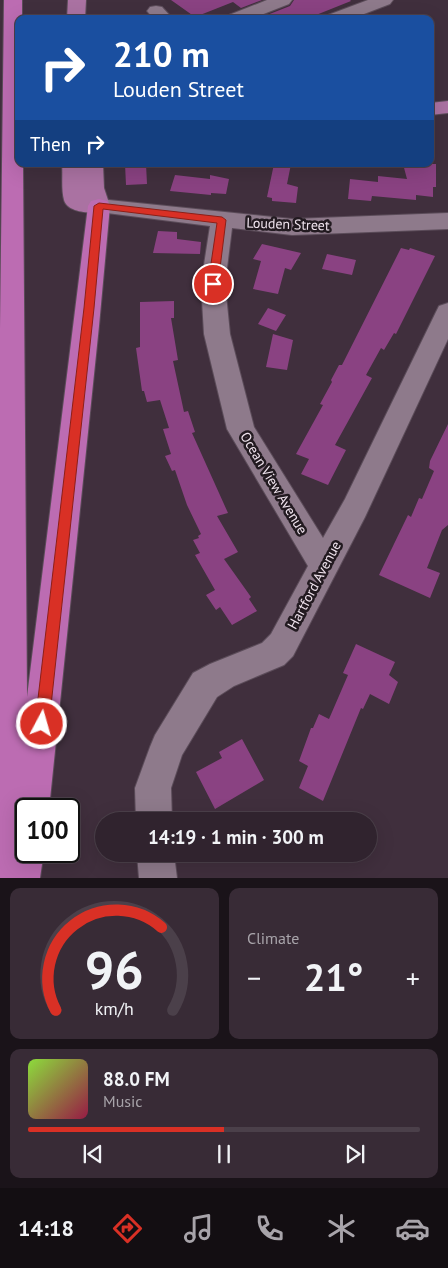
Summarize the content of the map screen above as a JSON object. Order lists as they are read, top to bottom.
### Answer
{
  "streets": {
    "street": ["Louden Street", "Ocean View Avenue", "Hartford Avenue"]
  },
  "crossings": [
    ["Louden Street", "Ocean View Avenue"],
    ["Ocean View Avenue", "Hartford Avenue"]
  ],
  "page": {
    "turn": ["210 m", "Louden Street"],
    "then": "Then",
    "limit": "100",
    "trip": "14:19 · 1 min · 300 m",
    "tile": "Climate",
    "heat": ["−", "21°", "+"],
    "song": ["88.0 FM", "Music"],
    "tabs": "14:18",
    "gauge": ["96", "km/h"]
  }
}
